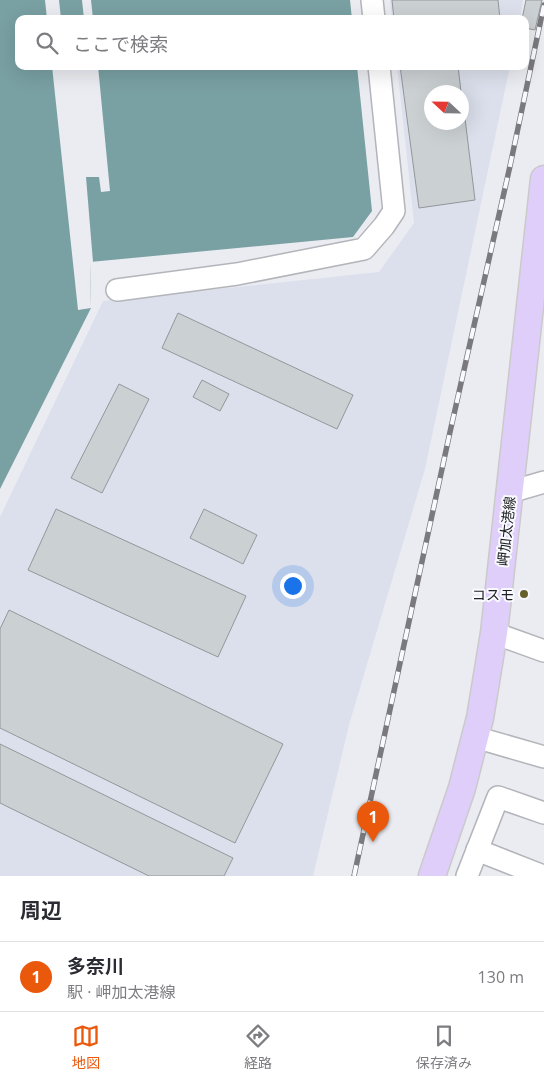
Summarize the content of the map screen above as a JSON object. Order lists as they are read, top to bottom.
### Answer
{
  "streets": {
    "main road": ["岬加太港線"]
  },
  "places": ["コスモ"],
  "north": "left",
  "page": {
    "search": "ここで検索",
    "pins": "1",
    "heading": "周辺",
    "list": [
      {
        "mark": "1",
        "name": "多奈川",
        "note": "駅 · 岬加太港線",
        "value": "130 m"
      }
    ],
    "nav": ["地図", "経路", "保存済み"]
  }
}
